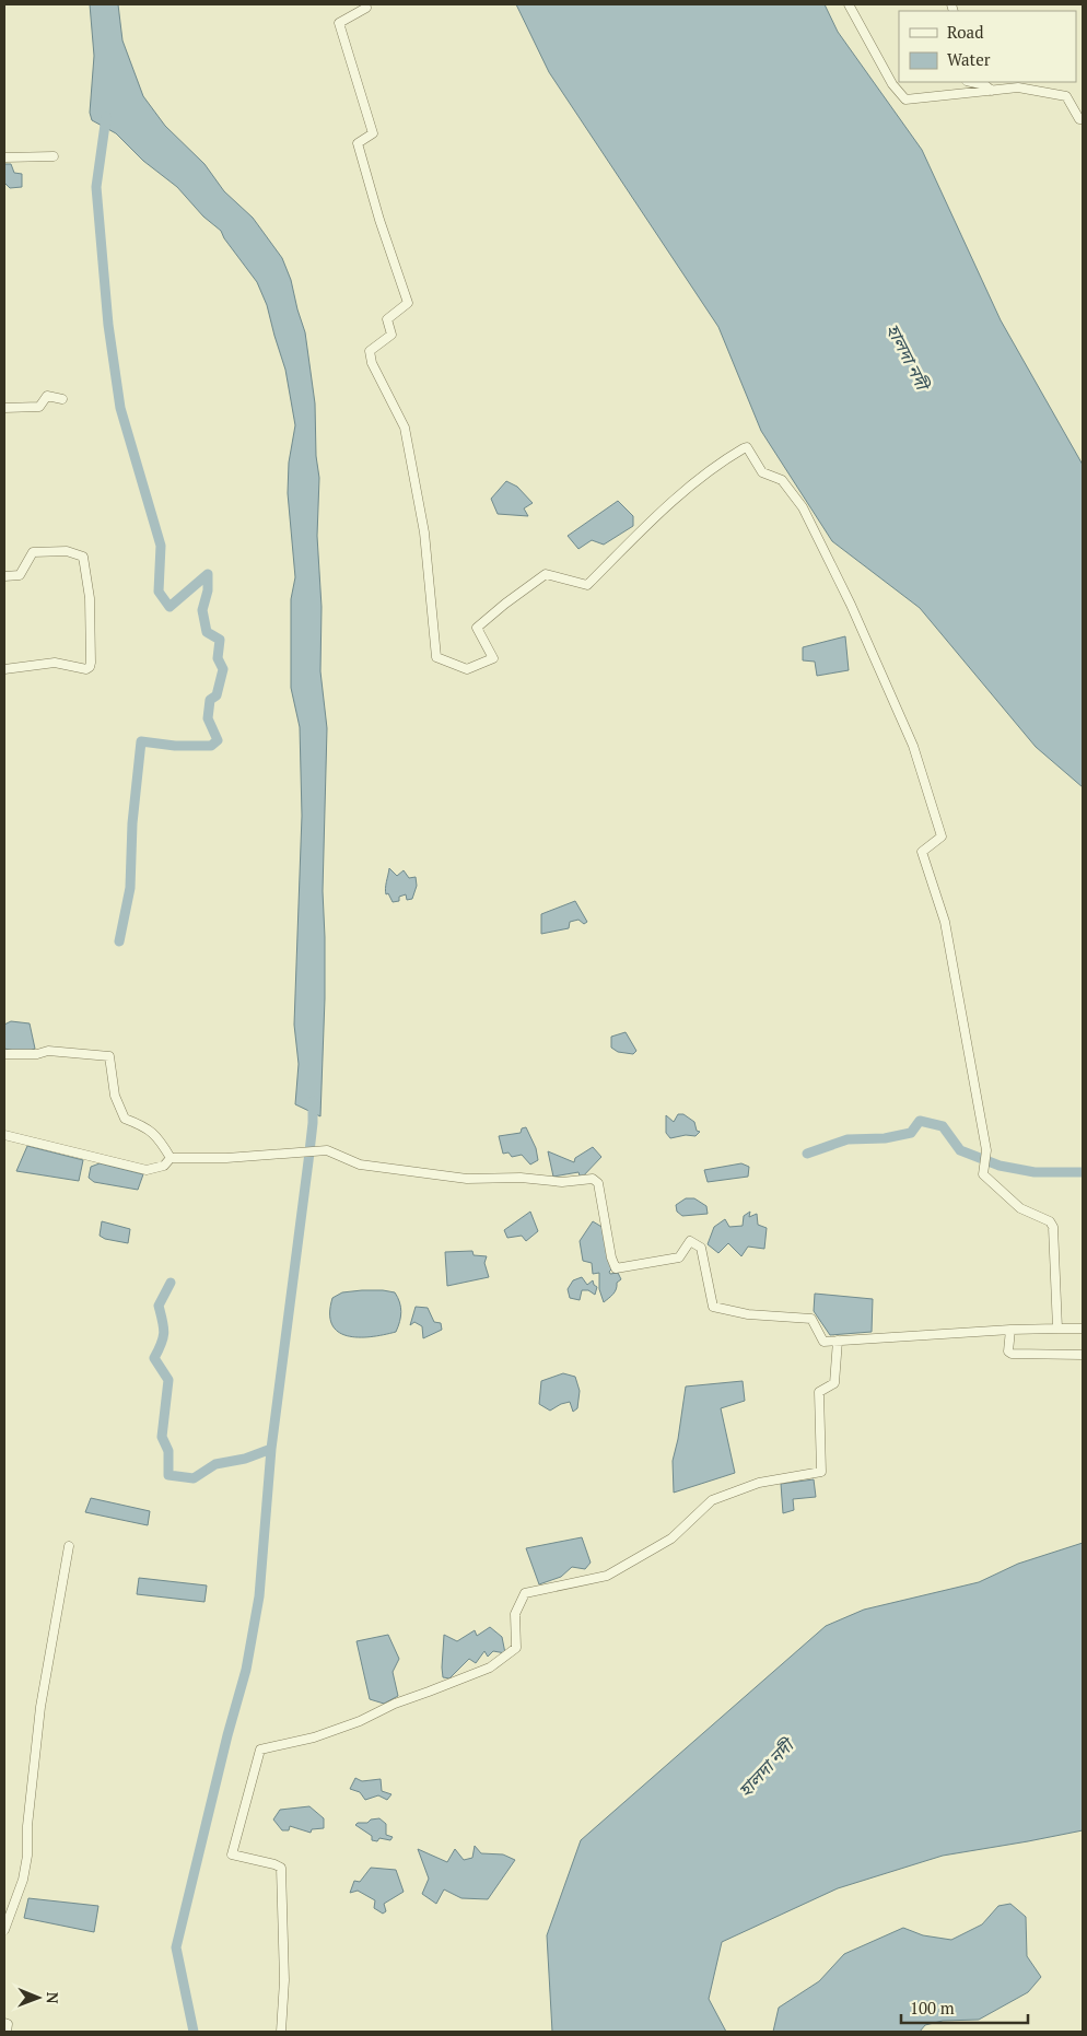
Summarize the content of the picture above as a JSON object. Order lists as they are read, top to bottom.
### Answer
{
  "water": ["হালদা নদী"],
  "legend": ["Road", "Water"],
  "scale_bar": "100 m",
  "north": "right"
}
